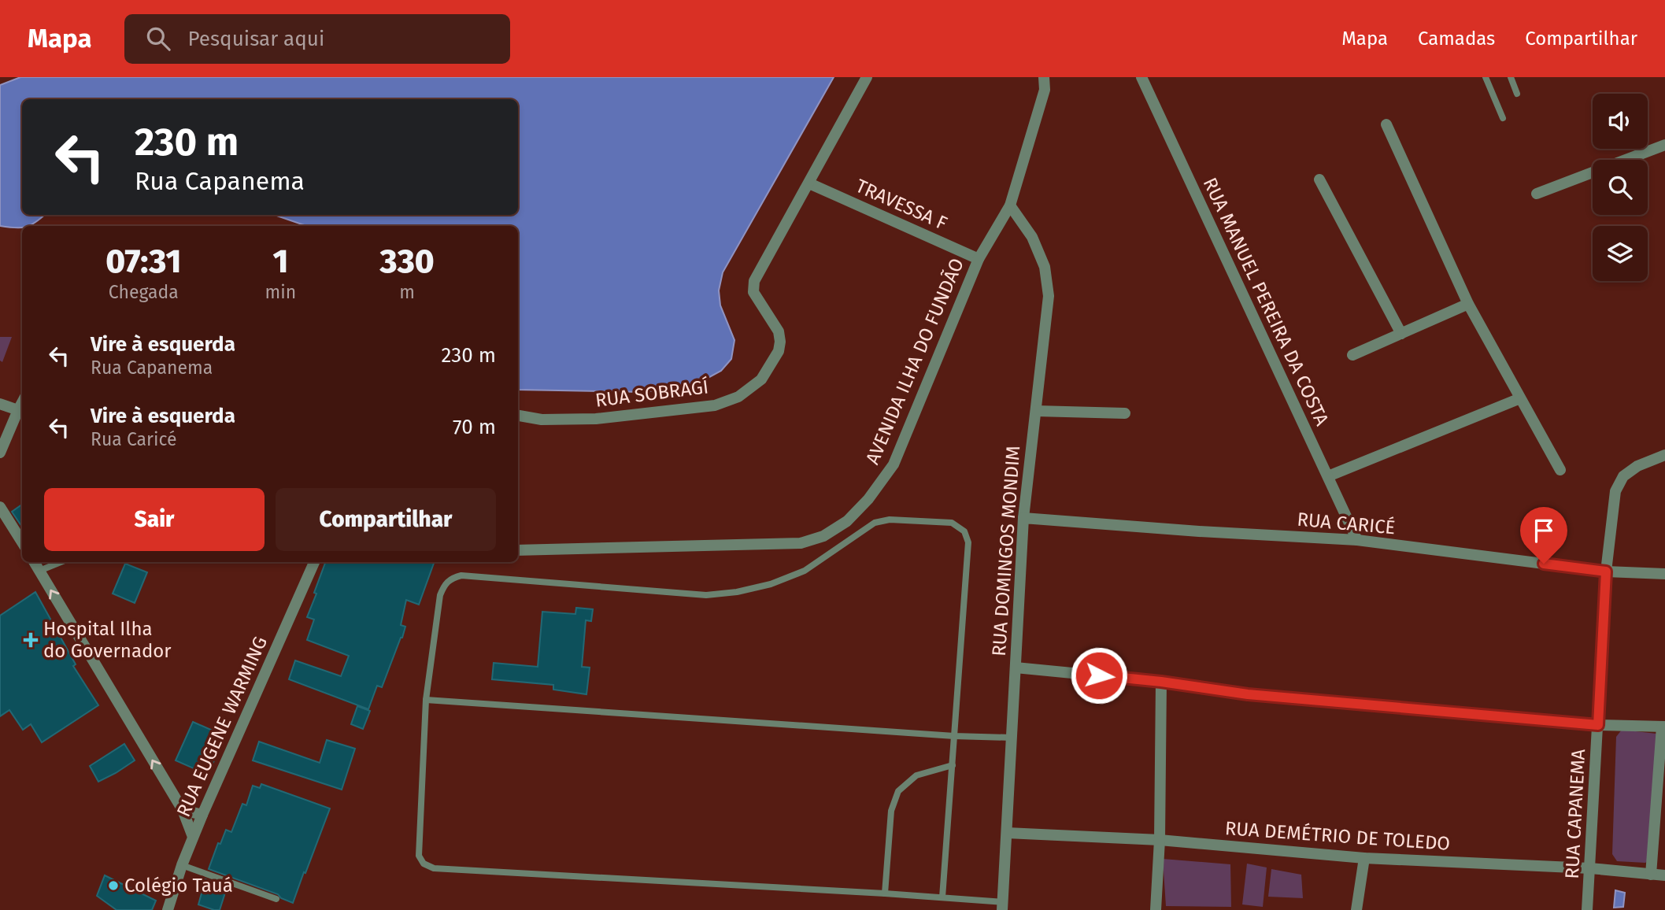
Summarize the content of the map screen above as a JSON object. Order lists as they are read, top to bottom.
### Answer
{
  "streets": {
    "street": [
      "TRAVESSA F",
      "RUA MANUEL PEREIRA DA COSTA",
      "AVENIDA ILHA DO FUNDÃO",
      "RUA SOBRAGÍ",
      "RUA CARICÉ",
      "RUA DOMINGOS MONDIM",
      "RUA EUGENE WARMING",
      "RUA CAPANEMA",
      "RUA DEMÉTRIO DE TOLEDO"
    ]
  },
  "crossings": [
    ["TRAVESSA F", "AVENIDA ILHA DO FUNDÃO"],
    ["TRAVESSA F", "RUA SOBRAGÍ"],
    ["RUA MANUEL PEREIRA DA COSTA", "RUA CARICÉ"],
    ["AVENIDA ILHA DO FUNDÃO", "RUA DOMINGOS MONDIM"],
    ["RUA CARICÉ", "RUA DOMINGOS MONDIM"],
    ["RUA CARICÉ", "RUA CAPANEMA"],
    ["RUA DOMINGOS MONDIM", "RUA DEMÉTRIO DE TOLEDO"],
    ["RUA CAPANEMA", "RUA DEMÉTRIO DE TOLEDO"]
  ],
  "places": {
    "health": ["Hospital Ilha do Governador"],
    "other": ["Colégio Tauá"]
  },
  "page": {
    "header": "Mapa",
    "search": "Pesquisar aqui",
    "nav": ["Mapa", "Camadas", "Compartilhar"],
    "turn": ["230 m", "Rua Capanema"],
    "eta": [
      "07:31",
      "Chegada",
      "1",
      "min",
      "330",
      "m"
    ],
    "list": [
      {
        "name": "Vire à esquerda",
        "note": "Rua Capanema",
        "value": "230 m"
      },
      {
        "name": "Vire à esquerda",
        "note": "Rua Caricé",
        "value": "70 m"
      }
    ],
    "buttons": ["Sair", "Compartilhar"]
  }
}
